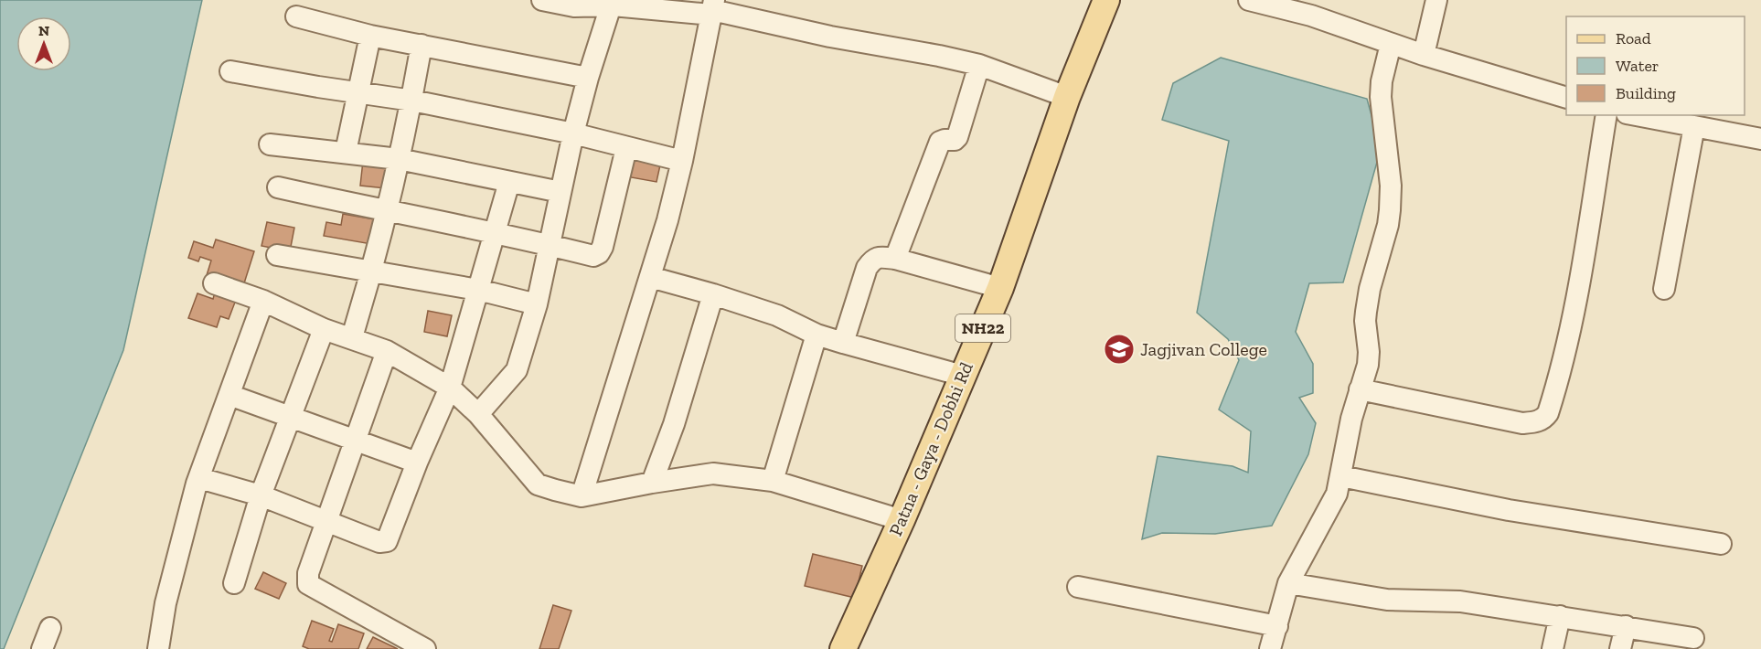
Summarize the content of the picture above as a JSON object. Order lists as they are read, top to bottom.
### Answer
{
  "streets": {
    "main road": ["NH22", "Patna - Gaya - Dobhi Rd"]
  },
  "places": {
    "school or university": ["Jagjivan College"]
  },
  "legend": ["Road", "Water", "Building"],
  "north": "top"
}
